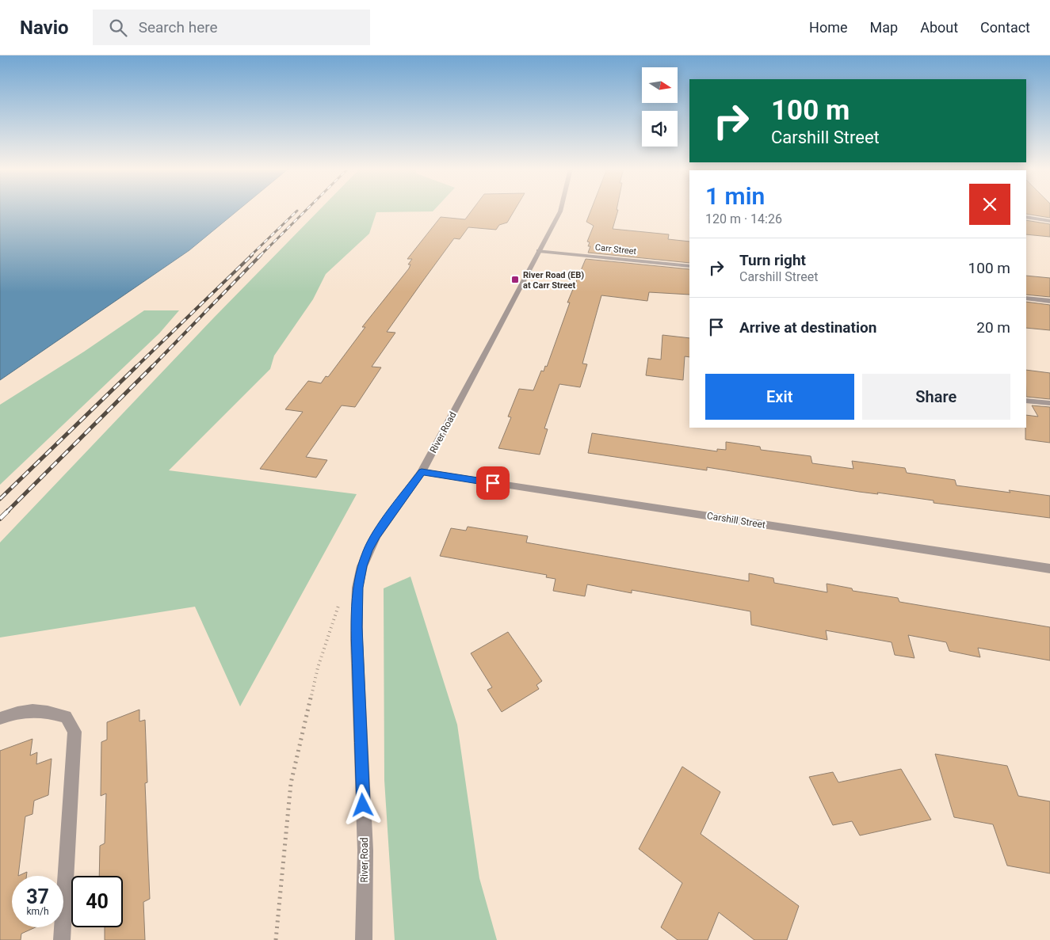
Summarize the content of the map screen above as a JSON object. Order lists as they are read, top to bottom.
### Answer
{
  "streets": {
    "street": ["Carr Street", "River Road", "Carshill Street"]
  },
  "crossings": [
    ["Carr Street", "River Road"],
    ["River Road", "Carshill Street"]
  ],
  "places": {
    "transit": ["River Road (EB) at Carr Street"]
  },
  "north": "right",
  "page": {
    "header": "Navio",
    "search": "Search here",
    "nav": [
      "Home",
      "Map",
      "About",
      "Contact"
    ],
    "turn": ["100 m", "Carshill Street"],
    "heading": ["1 min", "120 m · 14:26"],
    "list": [
      {
        "name": "Turn right",
        "note": "Carshill Street",
        "value": "100 m"
      },
      {
        "name": "Arrive at destination",
        "value": "20 m"
      }
    ],
    "buttons": ["Exit", "Share"],
    "speed": "37 km/h",
    "limit": "40"
  }
}
